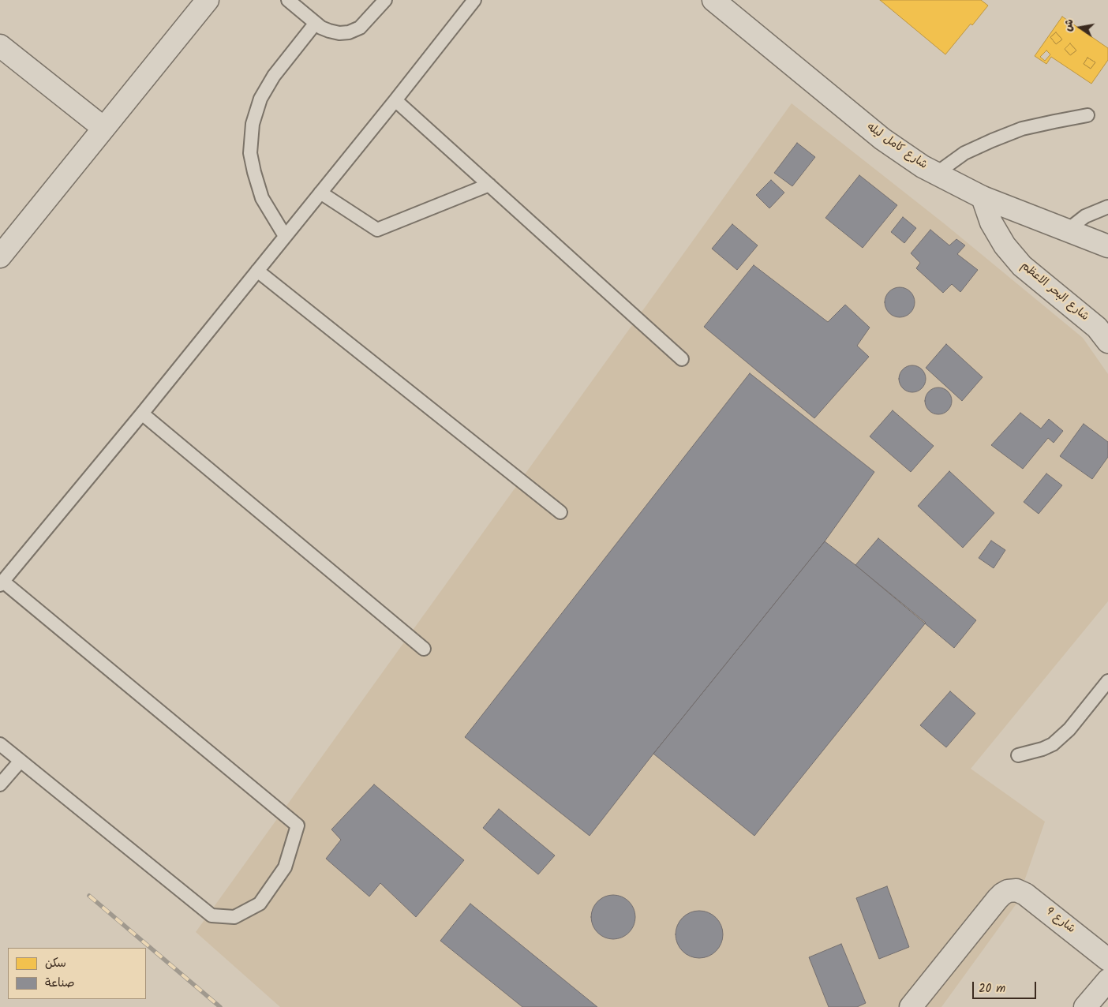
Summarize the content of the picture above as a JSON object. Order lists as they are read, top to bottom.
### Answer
{
  "streets": {
    "street": ["شارع كامل ليله", "شارع البحر الاعظم", "شارع 9"]
  },
  "crossings": [
    ["شارع كامل ليله", "شارع البحر الاعظم"]
  ],
  "legend": ["سكن", "صناعة"],
  "scale_bar": "20 m",
  "north": "left"
}
